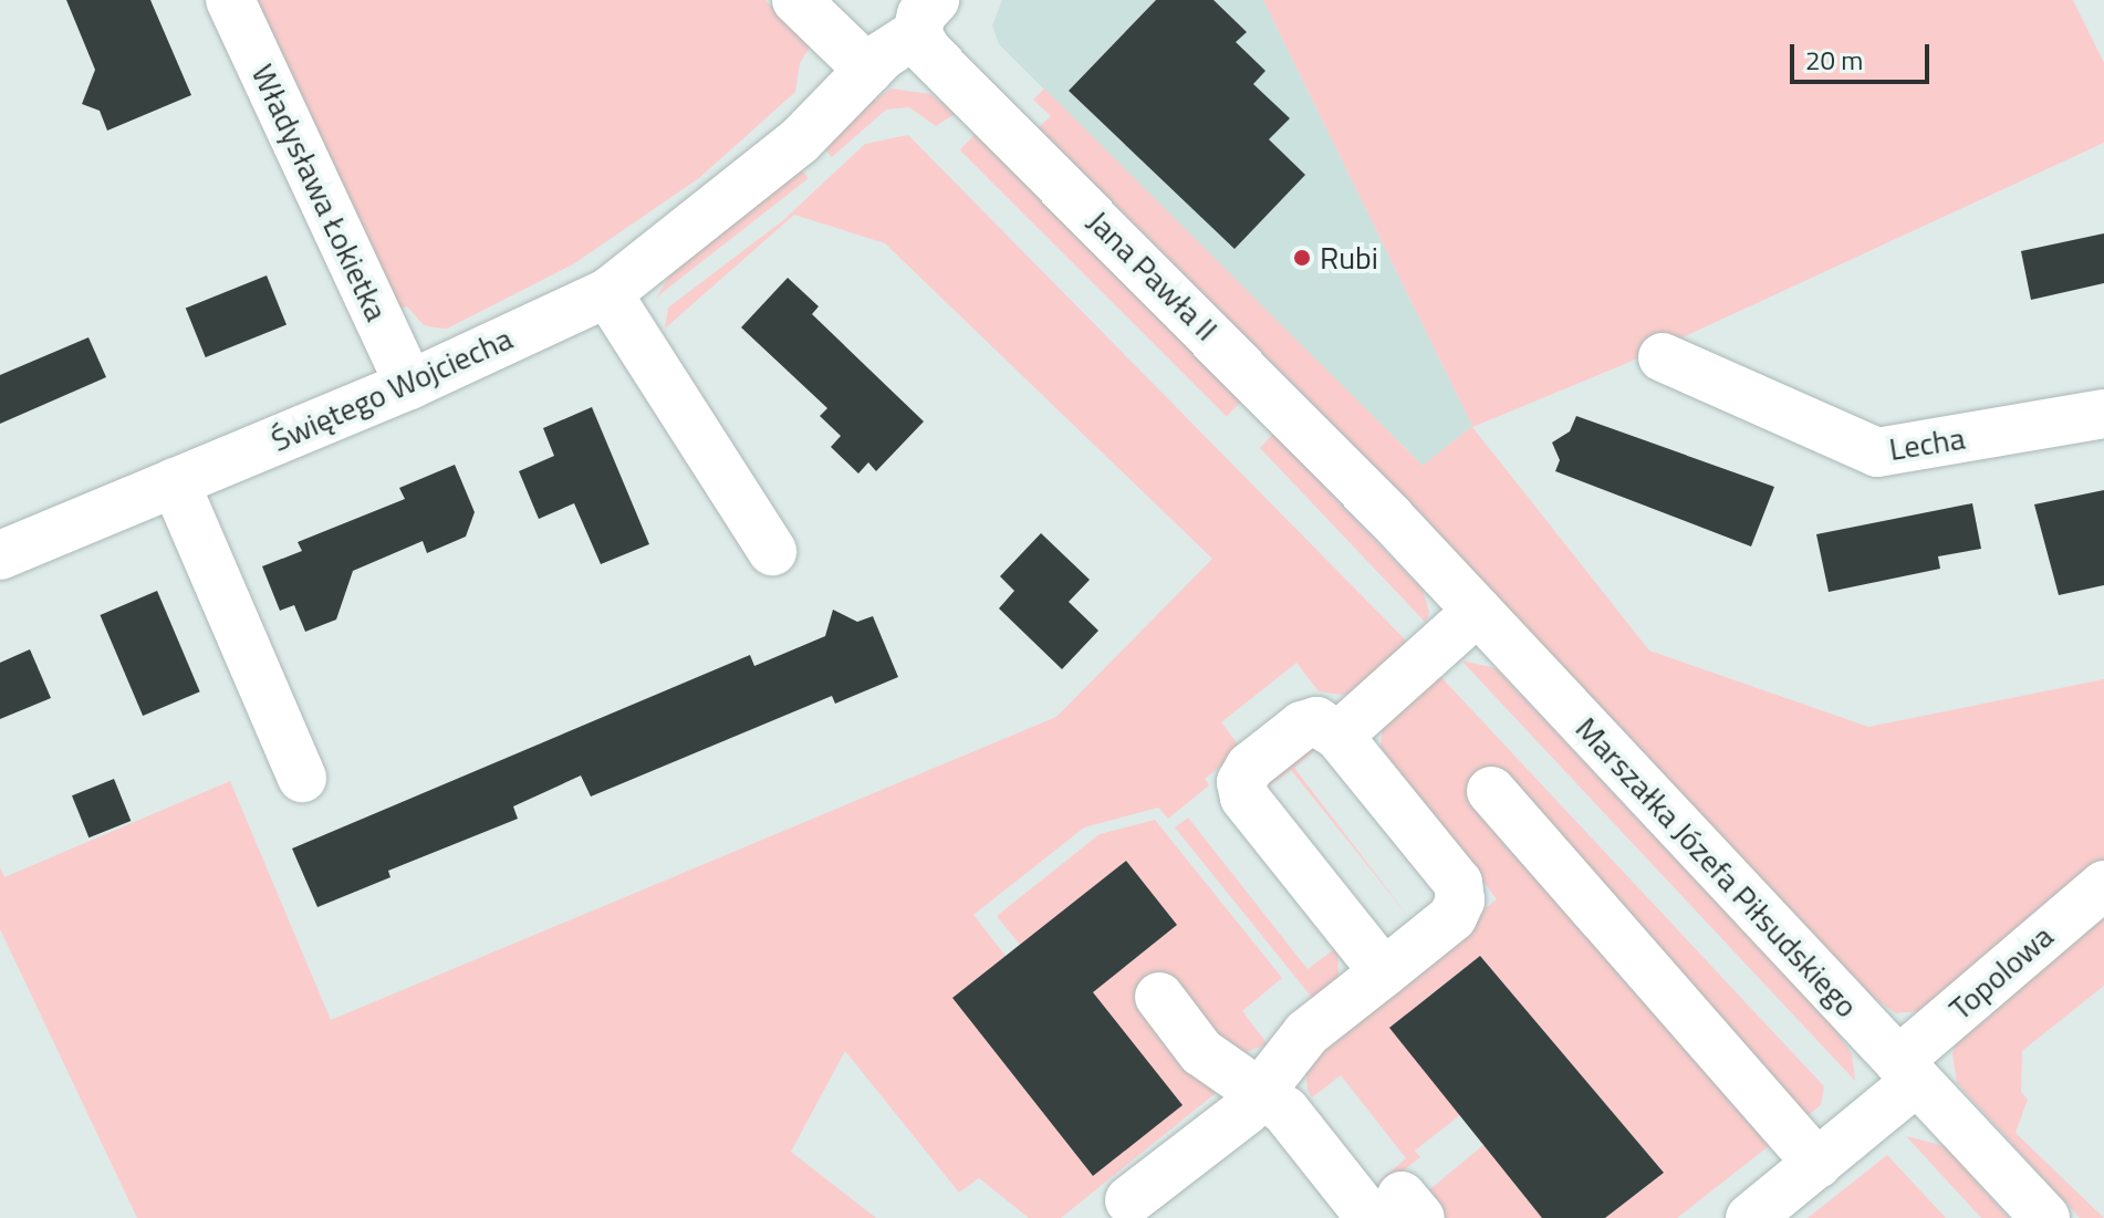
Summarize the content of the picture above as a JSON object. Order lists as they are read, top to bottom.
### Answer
{
  "streets": {
    "street": [
      "Władysława Łokietka",
      "Jana Pawła II",
      "Świętego Wojciecha",
      "Lecha",
      "Marszałka Józefa Piłsudskiego",
      "Topolowa"
    ]
  },
  "crossings": [
    ["Władysława Łokietka", "Świętego Wojciecha"],
    ["Jana Pawła II", "Świętego Wojciecha"],
    ["Jana Pawła II", "Marszałka Józefa Piłsudskiego"],
    ["Marszałka Józefa Piłsudskiego", "Topolowa"]
  ],
  "places": ["Rubi"],
  "scale_bar": "20 m"
}
